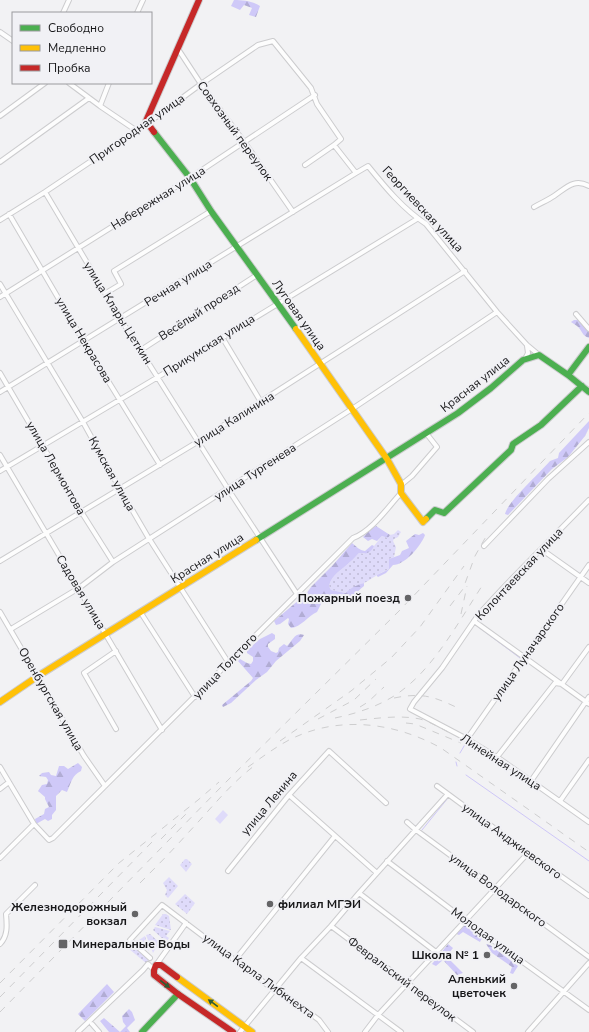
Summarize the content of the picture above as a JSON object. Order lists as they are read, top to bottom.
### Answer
{
  "streets": {
    "street": [
      "Пригородная улица",
      "Совхозный переулок",
      "Набережная улица",
      "Георгиевская улица",
      "Речная улица",
      "Весёлый проезд",
      "улица Клары Цеткин",
      "Луговая улица",
      "улица Некрасова",
      "Прикумская улица",
      "Красная улица",
      "улица Калинина",
      "улица Лермонтова",
      "улица Тургенева",
      "Кумская улица",
      "Колонтаевская улица",
      "Садовая улица",
      "улица Луначарского",
      "улица Толстого",
      "Оренбургская улица",
      "Линейная улица",
      "улица Ленина",
      "улица Анджиевского",
      "улица Володарского",
      "Молодая улица",
      "улица Карла Либкнехта",
      "Февральский переулок"
    ]
  },
  "crossings": [
    ["Пригородная улица", "Совхозный переулок"],
    ["Пригородная улица", "Набережная улица"],
    ["Пригородная улица", "улица Клары Цеткин"],
    ["Пригородная улица", "Луговая улица"],
    ["Пригородная улица", "улица Некрасова"],
    ["Совхозный переулок", "Набережная улица"],
    ["Совхозный переулок", "Речная улица"],
    ["Набережная улица", "улица Клары Цеткин"],
    ["Набережная улица", "Луговая улица"],
    ["Набережная улица", "улица Некрасова"],
    ["Набережная улица", "Кумская улица"],
    ["Георгиевская улица", "Речная улица"],
    ["Георгиевская улица", "Прикумская улица"],
    ["Георгиевская улица", "Красная улица"],
    ["Георгиевская улица", "улица Калинина"],
    ["Георгиевская улица", "улица Тургенева"],
    ["Речная улица", "улица Клары Цеткин"],
    ["Речная улица", "Луговая улица"],
    ["Речная улица", "улица Некрасова"],
    ["Речная улица", "улица Лермонтова"],
    ["Речная улица", "Кумская улица"],
    ["Весёлый проезд", "улица Клары Цеткин"],
    ["Весёлый проезд", "Луговая улица"],
    ["улица Клары Цеткин", "Прикумская улица"],
    ["улица Клары Цеткин", "Красная улица"],
    ["улица Клары Цеткин", "улица Калинина"],
    ["улица Клары Цеткин", "улица Тургенева"],
    ["улица Клары Цеткин", "улица Толстого"],
    ["Луговая улица", "Прикумская улица"],
    ["Луговая улица", "Красная улица"],
    ["Луговая улица", "улица Калинина"],
    ["Луговая улица", "улица Тургенева"],
    ["Луговая улица", "улица Толстого"],
    ["улица Некрасова", "Прикумская улица"],
    ["улица Некрасова", "улица Калинина"],
    ["Прикумская улица", "улица Лермонтова"],
    ["Прикумская улица", "Кумская улица"],
    ["Прикумская улица", "Садовая улица"],
    ["Красная улица", "Кумская улица"],
    ["Красная улица", "Садовая улица"],
    ["Красная улица", "Оренбургская улица"],
    ["улица Калинина", "улица Лермонтова"],
    ["улица Калинина", "Кумская улица"],
    ["улица Калинина", "Садовая улица"],
    ["улица Лермонтова", "улица Тургенева"],
    ["улица Тургенева", "Кумская улица"],
    ["улица Тургенева", "Садовая улица"],
    ["улица Тургенева", "Оренбургская улица"],
    ["Кумская улица", "улица Толстого"],
    ["Колонтаевская улица", "Линейная улица"],
    ["Садовая улица", "улица Толстого"],
    ["улица Луначарского", "Линейная улица"],
    ["улица Толстого", "Оренбургская улица"]
  ],
  "places": {
    "other": [
      "Пожарный поезд",
      "филиал МГЭИ",
      "Железнодорожный вокзал",
      "Школа № 1",
      "Аленький цветочек"
    ],
    "transit": ["Минеральные Воды"]
  },
  "legend": ["Свободно", "Медленно", "Пробка"]
}
